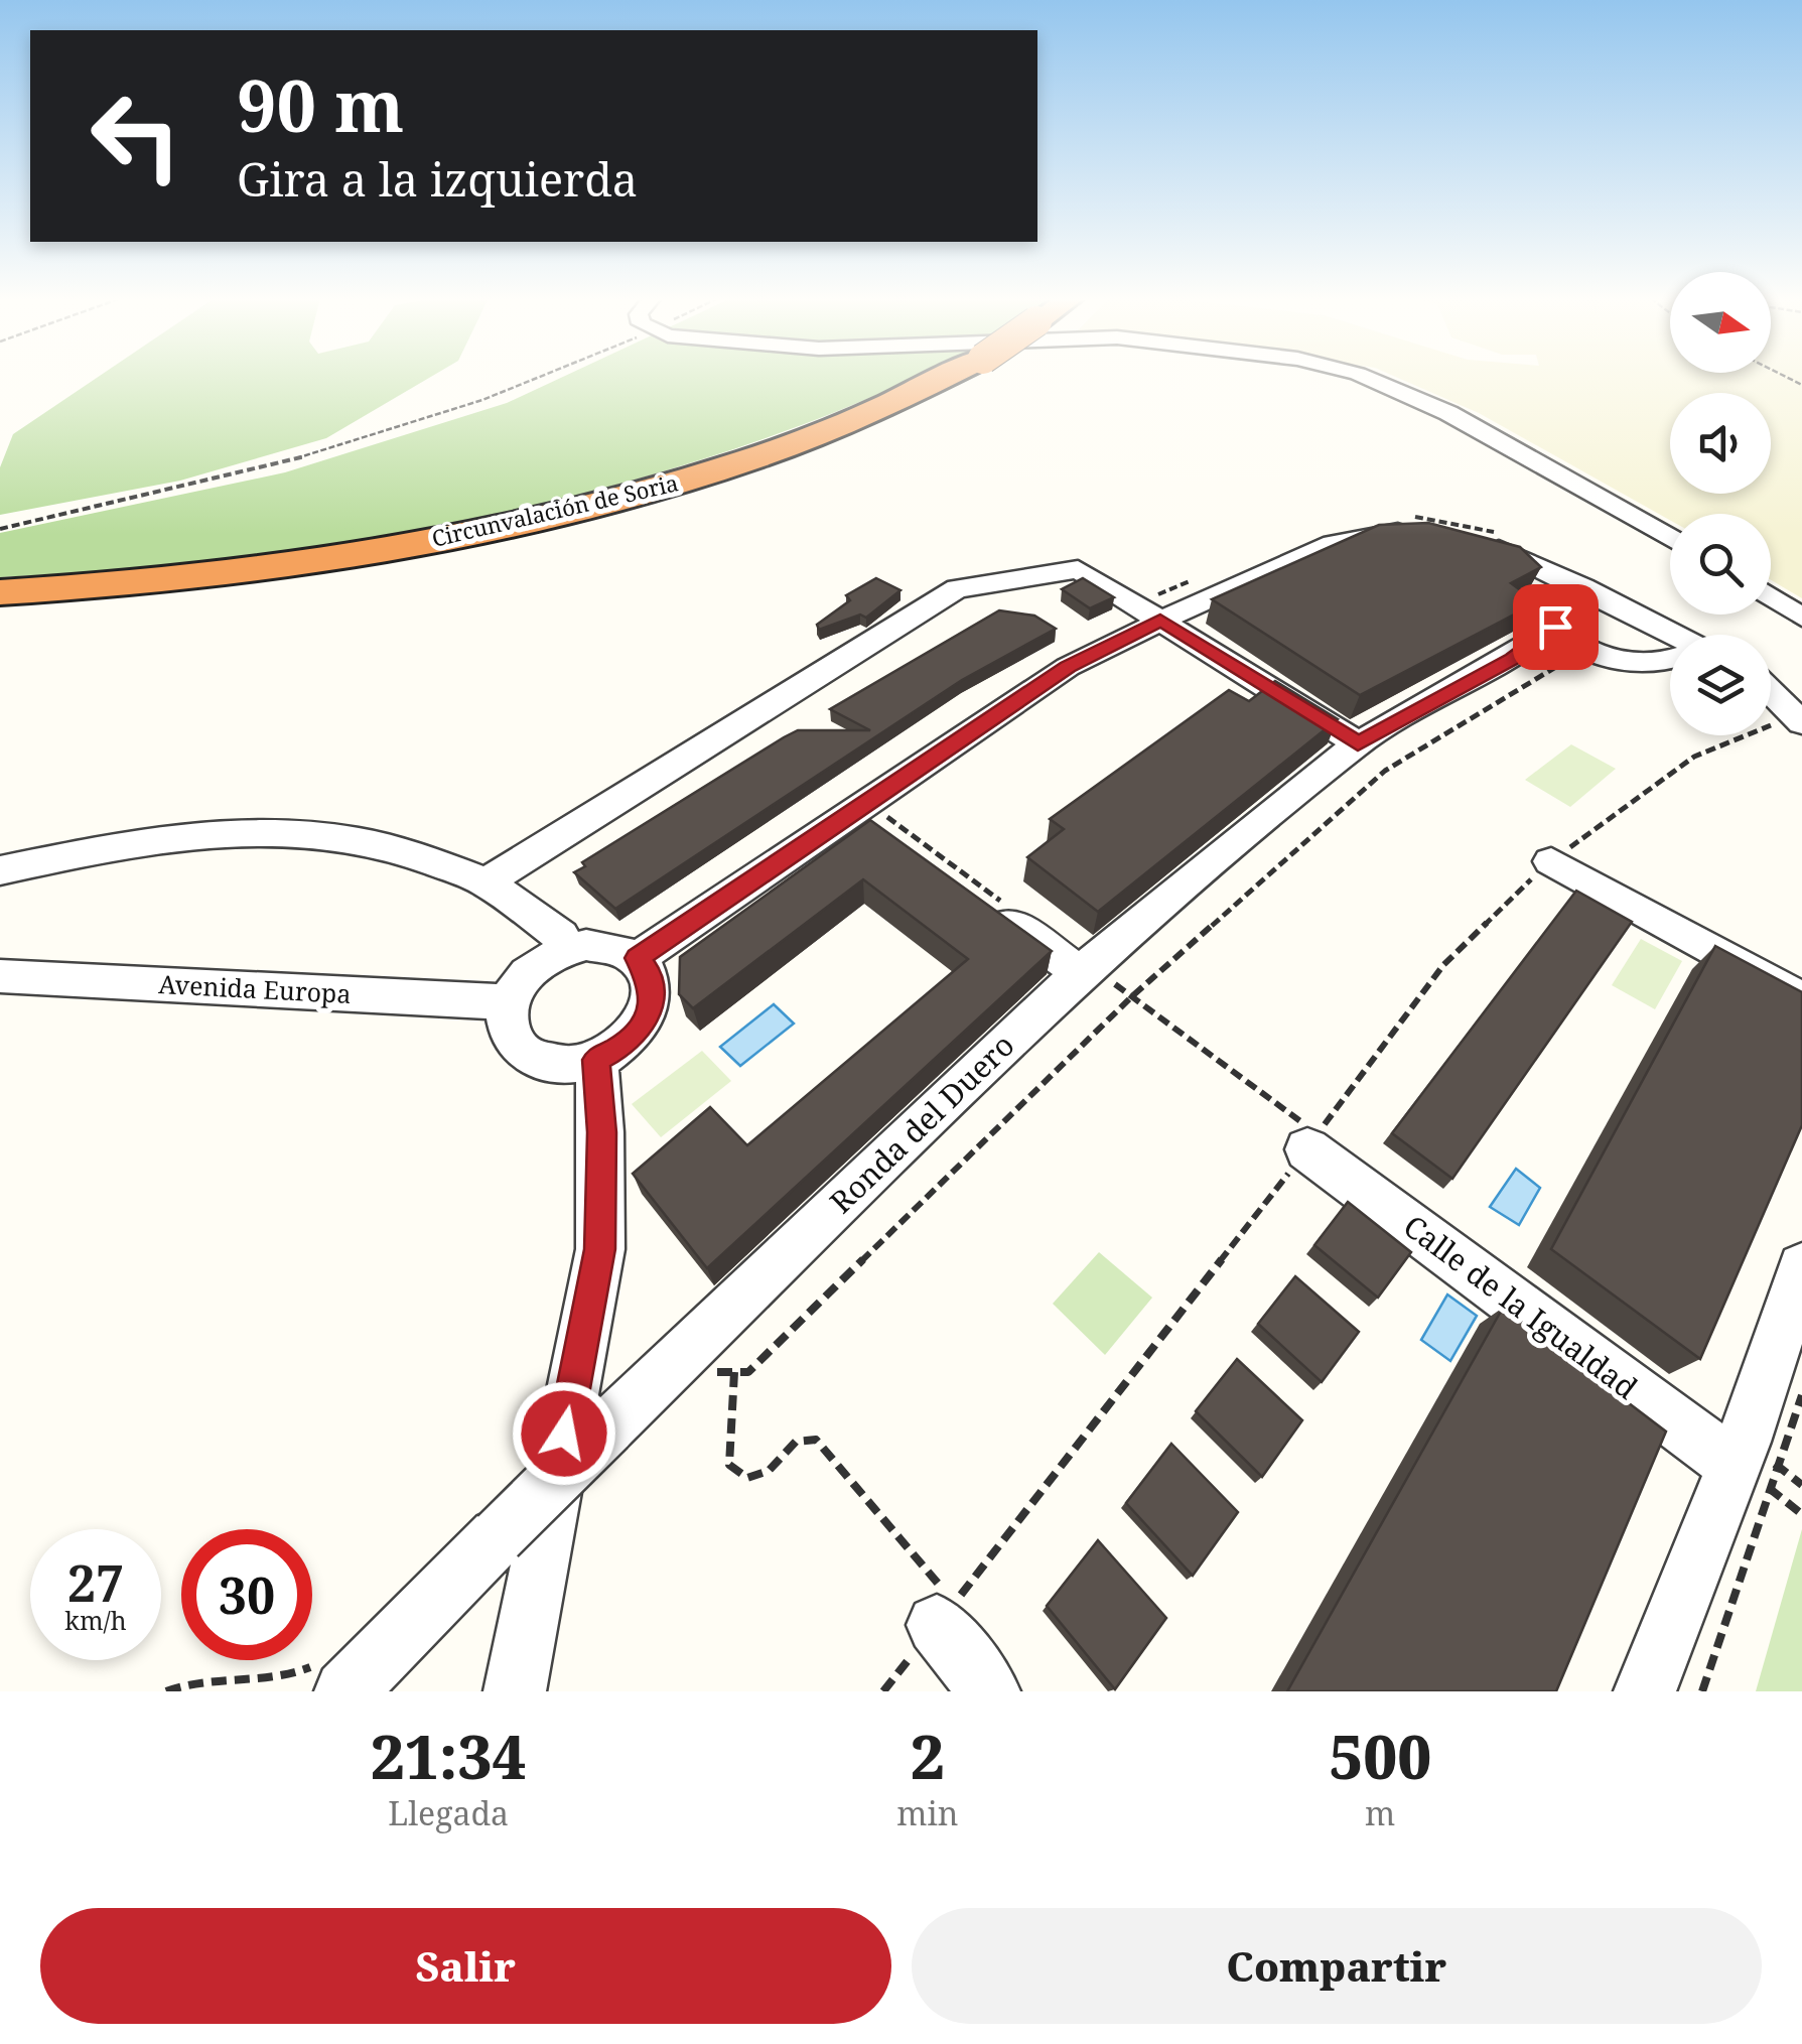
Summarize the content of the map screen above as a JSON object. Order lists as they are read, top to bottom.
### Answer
{
  "streets": {
    "highway": ["Circunvalación de Soria"],
    "street": ["Avenida Europa", "Ronda del Duero", "Calle de la Igualdad"]
  },
  "north": "right",
  "page": {
    "turn": ["90 m", "Gira a la izquierda"],
    "speed": "27 km/h",
    "limit": "30",
    "eta": [
      "21:34",
      "Llegada",
      "2",
      "min",
      "500",
      "m"
    ],
    "buttons": ["Salir", "Compartir"]
  }
}
